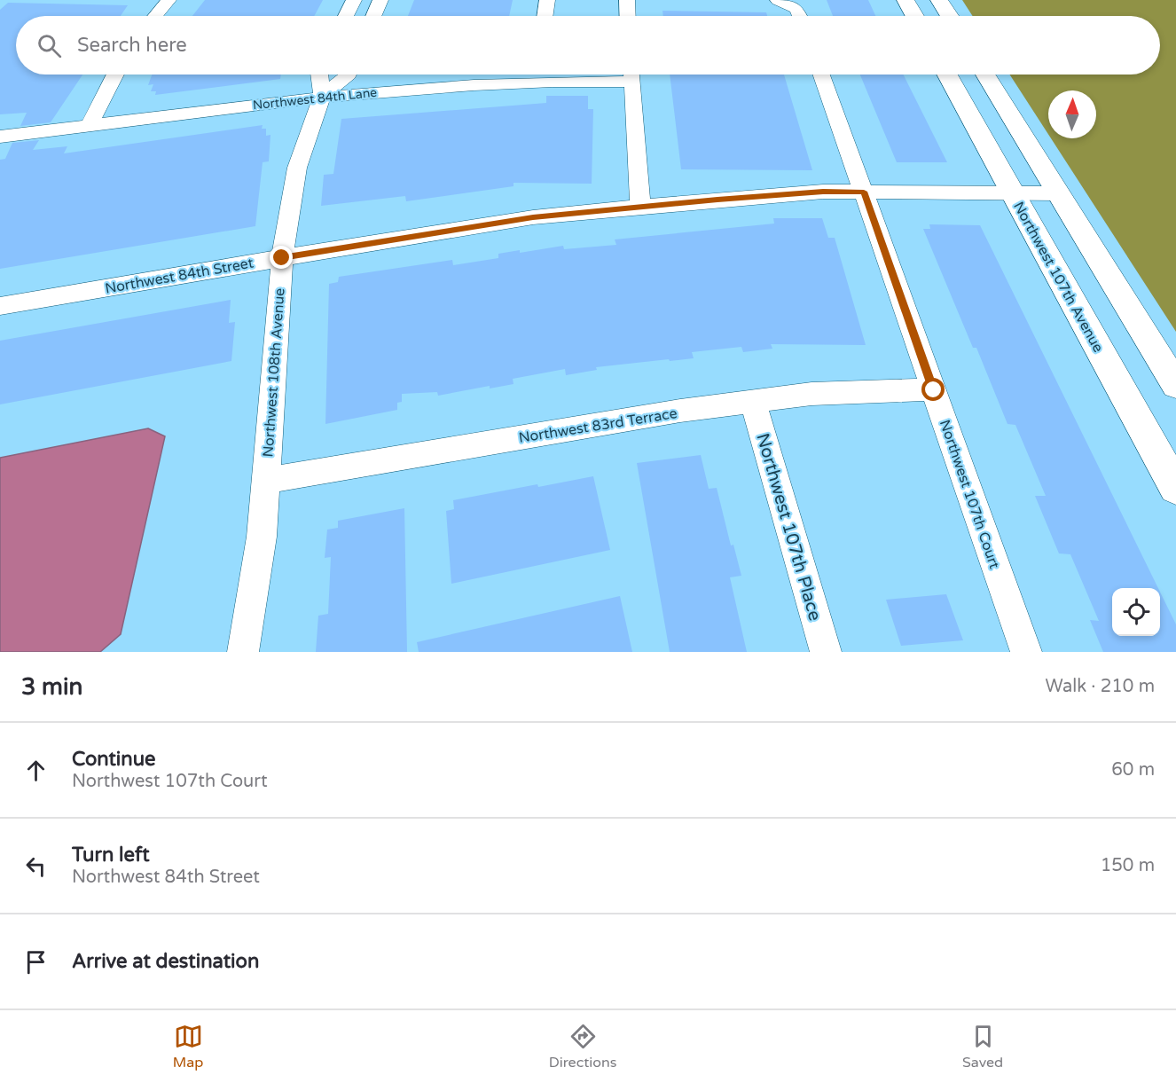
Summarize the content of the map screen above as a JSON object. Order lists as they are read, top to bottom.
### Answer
{
  "streets": {
    "main road": ["Northwest 107th Avenue"],
    "street": [
      "Northwest 84th Lane",
      "Northwest 84th Street",
      "Northwest 108th Avenue",
      "Northwest 83rd Terrace",
      "Northwest 107th Court",
      "Northwest 107th Place"
    ]
  },
  "crossings": [
    ["Northwest 84th Lane", "Northwest 108th Avenue"],
    ["Northwest 84th Street", "Northwest 107th Avenue"],
    ["Northwest 84th Street", "Northwest 108th Avenue"],
    ["Northwest 84th Street", "Northwest 107th Court"],
    ["Northwest 108th Avenue", "Northwest 83rd Terrace"],
    ["Northwest 83rd Terrace", "Northwest 107th Court"],
    ["Northwest 83rd Terrace", "Northwest 107th Place"]
  ],
  "north": "top",
  "page": {
    "search": "Search here",
    "heading": ["3 min", "Walk · 210 m"],
    "list": [
      ["Continue", "Northwest 107th Court", "60 m"],
      ["Turn left", "Northwest 84th Street", "150 m"],
      "Arrive at destination"
    ],
    "nav": ["Map", "Directions", "Saved"]
  }
}
